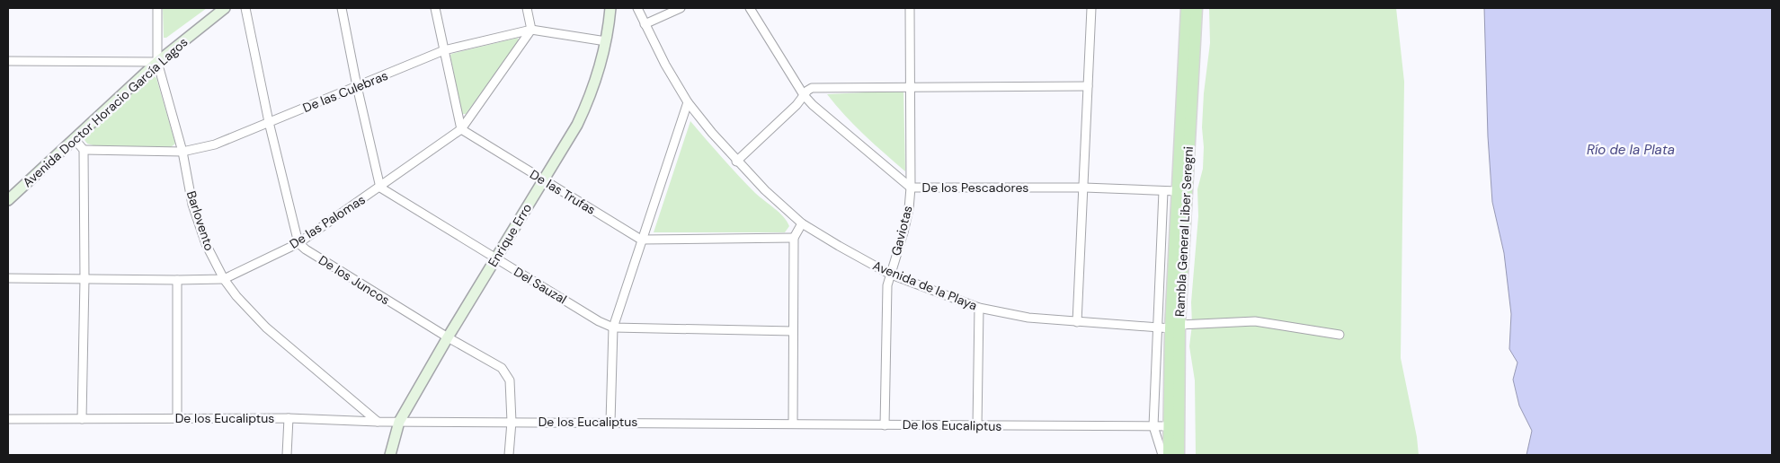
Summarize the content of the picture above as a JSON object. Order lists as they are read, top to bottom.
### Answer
{
  "streets": {
    "main road": ["Rambla General Liber Seregni"],
    "street": [
      "De las Culebras",
      "Avenida Doctor Horacio García Lagos",
      "De los Pescadores",
      "De las Trufas",
      "Barlovento",
      "De las Palomas",
      "Gaviotas",
      "Enrique Erro",
      "De los Juncos",
      "Del Sauzal",
      "Avenida de la Playa",
      "De los Eucaliptus"
    ]
  },
  "crossings": [
    ["De las Culebras", "Barlovento"],
    ["De las Culebras", "De las Palomas"],
    ["De las Culebras", "Enrique Erro"],
    ["Avenida Doctor Horacio García Lagos", "Barlovento"],
    ["De los Pescadores", "Gaviotas"],
    ["De los Pescadores", "Rambla General Liber Seregni"],
    ["De las Trufas", "De las Palomas"],
    ["De las Trufas", "Enrique Erro"],
    ["Barlovento", "De las Palomas"],
    ["Barlovento", "De los Eucaliptus"],
    ["De las Palomas", "De los Juncos"],
    ["De las Palomas", "Del Sauzal"],
    ["Gaviotas", "Avenida de la Playa"],
    ["Gaviotas", "De los Eucaliptus"],
    ["Rambla General Liber Seregni", "Avenida de la Playa"],
    ["Rambla General Liber Seregni", "De los Eucaliptus"],
    ["Enrique Erro", "De los Juncos"],
    ["Enrique Erro", "Del Sauzal"],
    ["Enrique Erro", "De los Eucaliptus"],
    ["De los Juncos", "De los Eucaliptus"]
  ],
  "water": ["Río de la Plata"]
}
